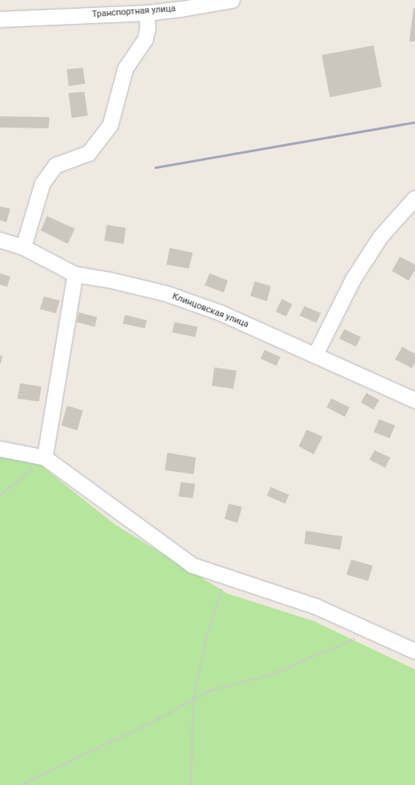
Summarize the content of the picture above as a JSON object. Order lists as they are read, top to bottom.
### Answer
{
  "streets": {
    "street": ["Транспортная улица", "Клинцовская улица"]
  }
}
